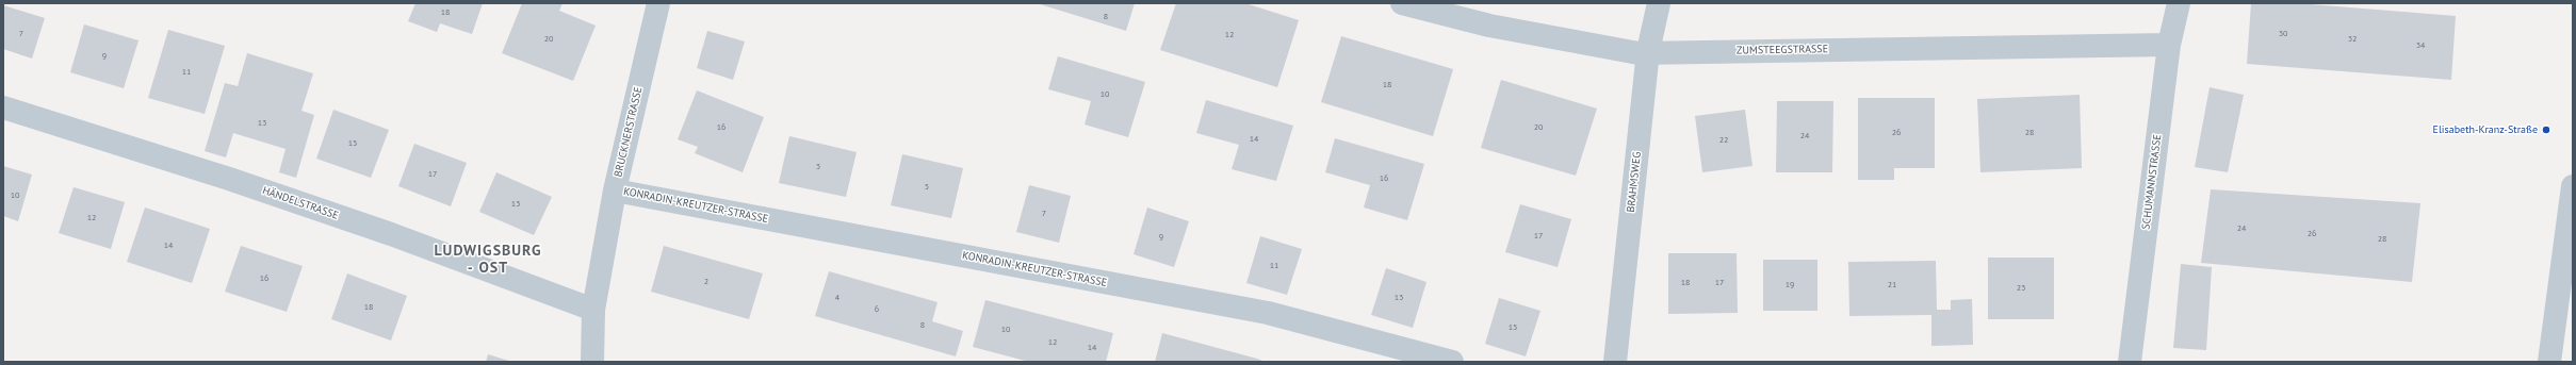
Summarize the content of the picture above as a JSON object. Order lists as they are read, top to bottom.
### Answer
{
  "streets": {
    "street": [
      "ZUMSTEEGSTRASSE",
      "BRUCKNERSTRASSE",
      "BRAHMSWEG",
      "SCHUMANNSTRASSE",
      "HÄNDELSTRASSE",
      "KONRADIN-KREUTZER-STRASSE"
    ]
  },
  "crossings": [
    ["ZUMSTEEGSTRASSE", "BRAHMSWEG"],
    ["ZUMSTEEGSTRASSE", "SCHUMANNSTRASSE"],
    ["BRUCKNERSTRASSE", "HÄNDELSTRASSE"],
    ["BRUCKNERSTRASSE", "KONRADIN-KREUTZER-STRASSE"]
  ],
  "districts": ["LUDWIGSBURG - OST"],
  "places": ["Elisabeth-Kranz-Straße"],
  "house_numbers": [
    "18",
    "8",
    "7",
    "30",
    "12",
    "20",
    "32",
    "34",
    "9",
    "11",
    "18",
    "10",
    "13",
    "16",
    "20",
    "26",
    "28",
    "24",
    "14",
    "22",
    "15",
    "3",
    "17",
    "16",
    "5",
    "10",
    "13",
    "7",
    "12",
    "24",
    "26",
    "17",
    "9",
    "28",
    "14",
    "11",
    "16",
    "2",
    "18",
    "17",
    "19",
    "21",
    "23",
    "4",
    "13",
    "18",
    "6",
    "8",
    "15",
    "10",
    "12",
    "14"
  ]
}
